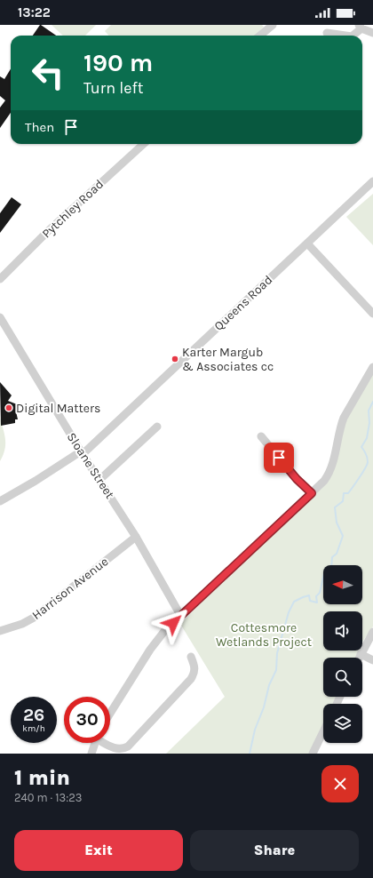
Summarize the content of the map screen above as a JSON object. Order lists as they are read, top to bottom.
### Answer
{
  "streets": {
    "street": [
      "Pytchley Road",
      "Queens Road",
      "Sloane Street",
      "Harrison Avenue"
    ]
  },
  "crossings": [
    ["Queens Road", "Sloane Street"],
    ["Sloane Street", "Harrison Avenue"]
  ],
  "parks": ["Cottesmore Wetlands Project"],
  "places": ["Karter Margub & Associates cc", "Digital Matters"],
  "north": "left",
  "page": {
    "status": "13:22",
    "turn": ["190 m", "Turn left"],
    "then": "Then",
    "speed": "26 km/h",
    "limit": "30",
    "heading": ["1 min", "240 m · 13:23"],
    "buttons": ["Exit", "Share"]
  }
}
